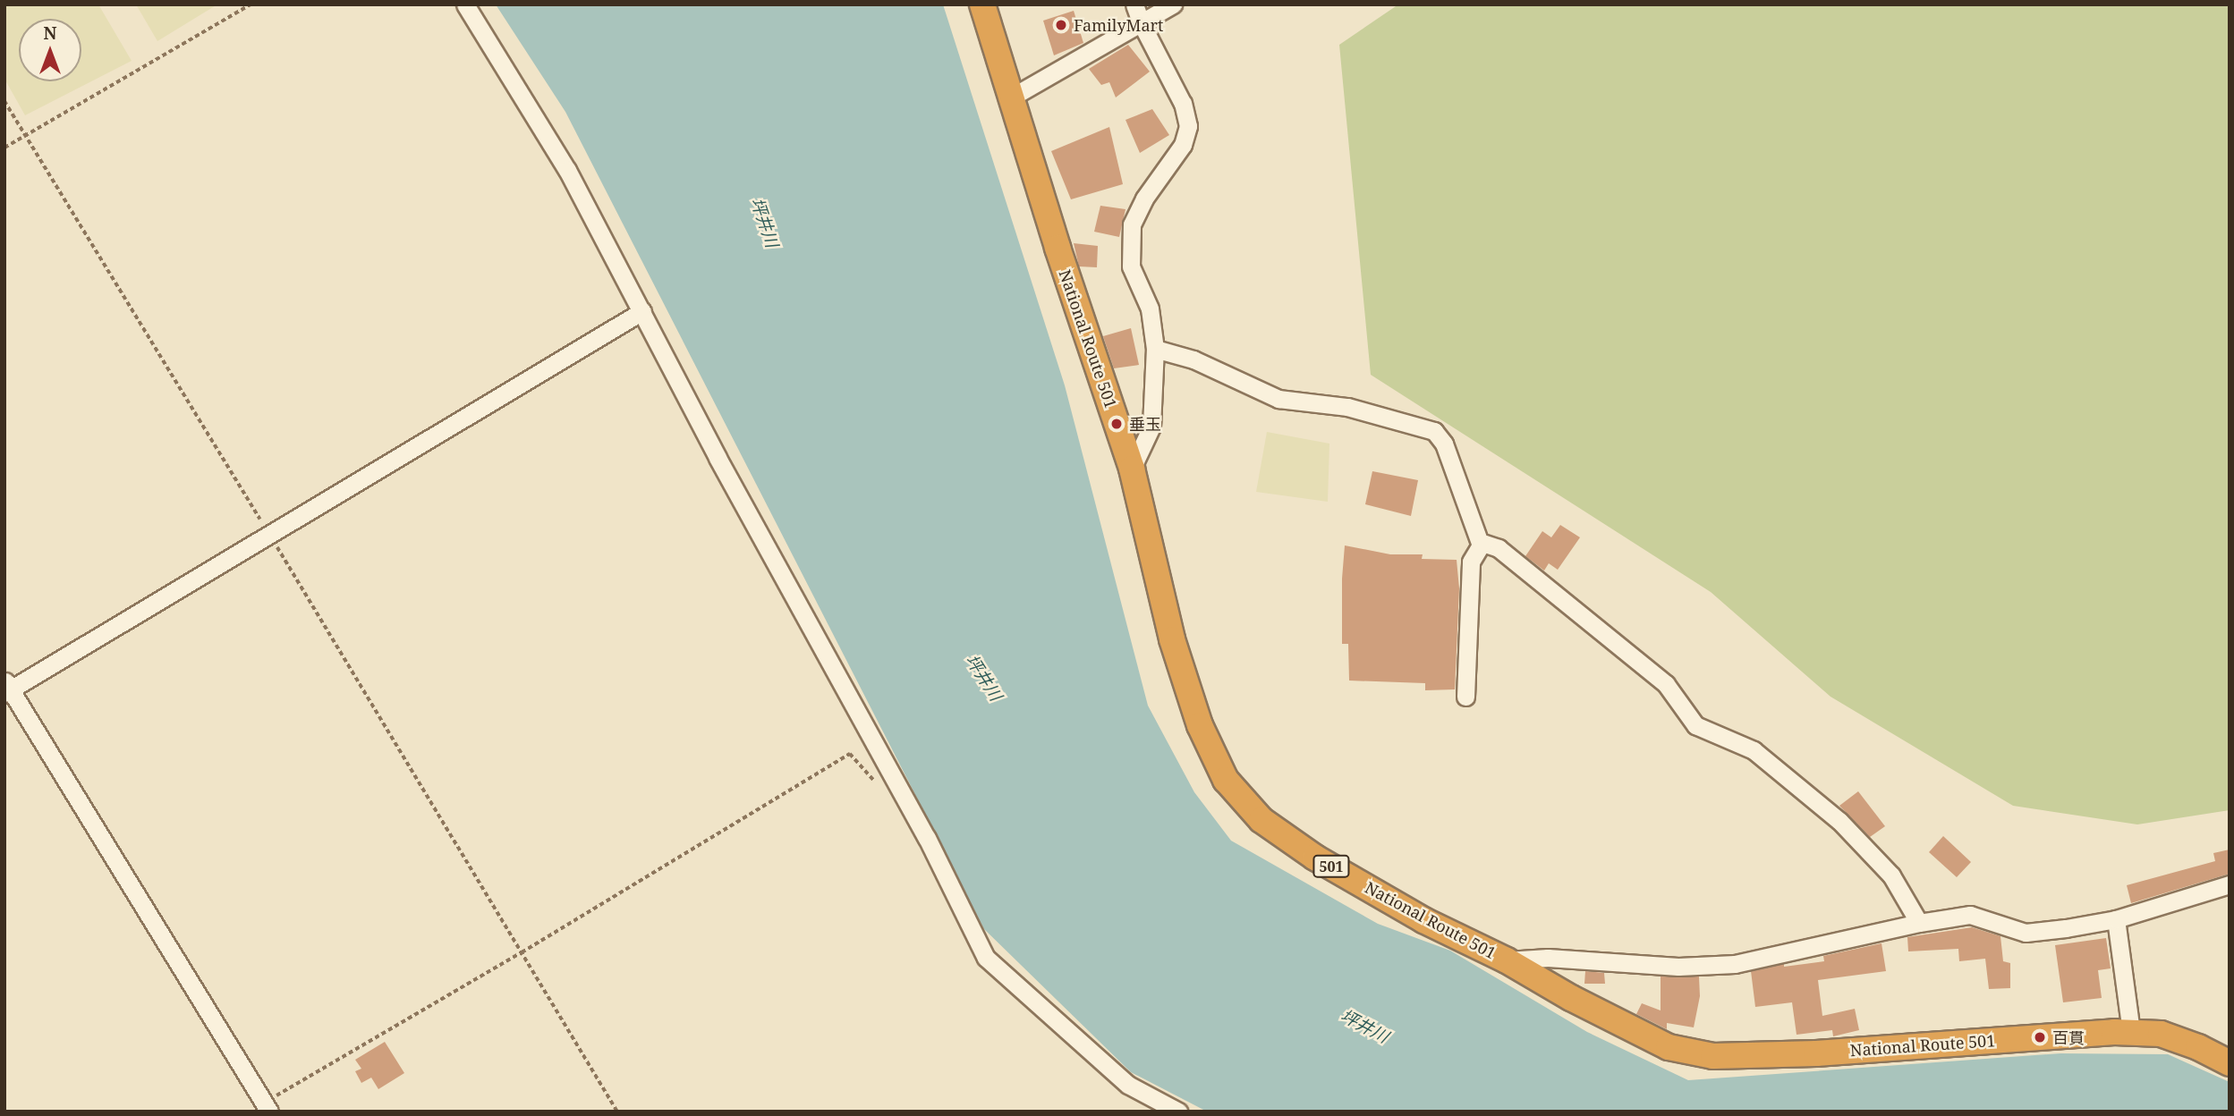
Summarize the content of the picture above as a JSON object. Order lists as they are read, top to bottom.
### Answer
{
  "streets": {
    "highway": ["National Route 501", "501"]
  },
  "water": ["坪井川"],
  "places": ["FamilyMart", "垂玉", "百貫"],
  "north": "top"
}
